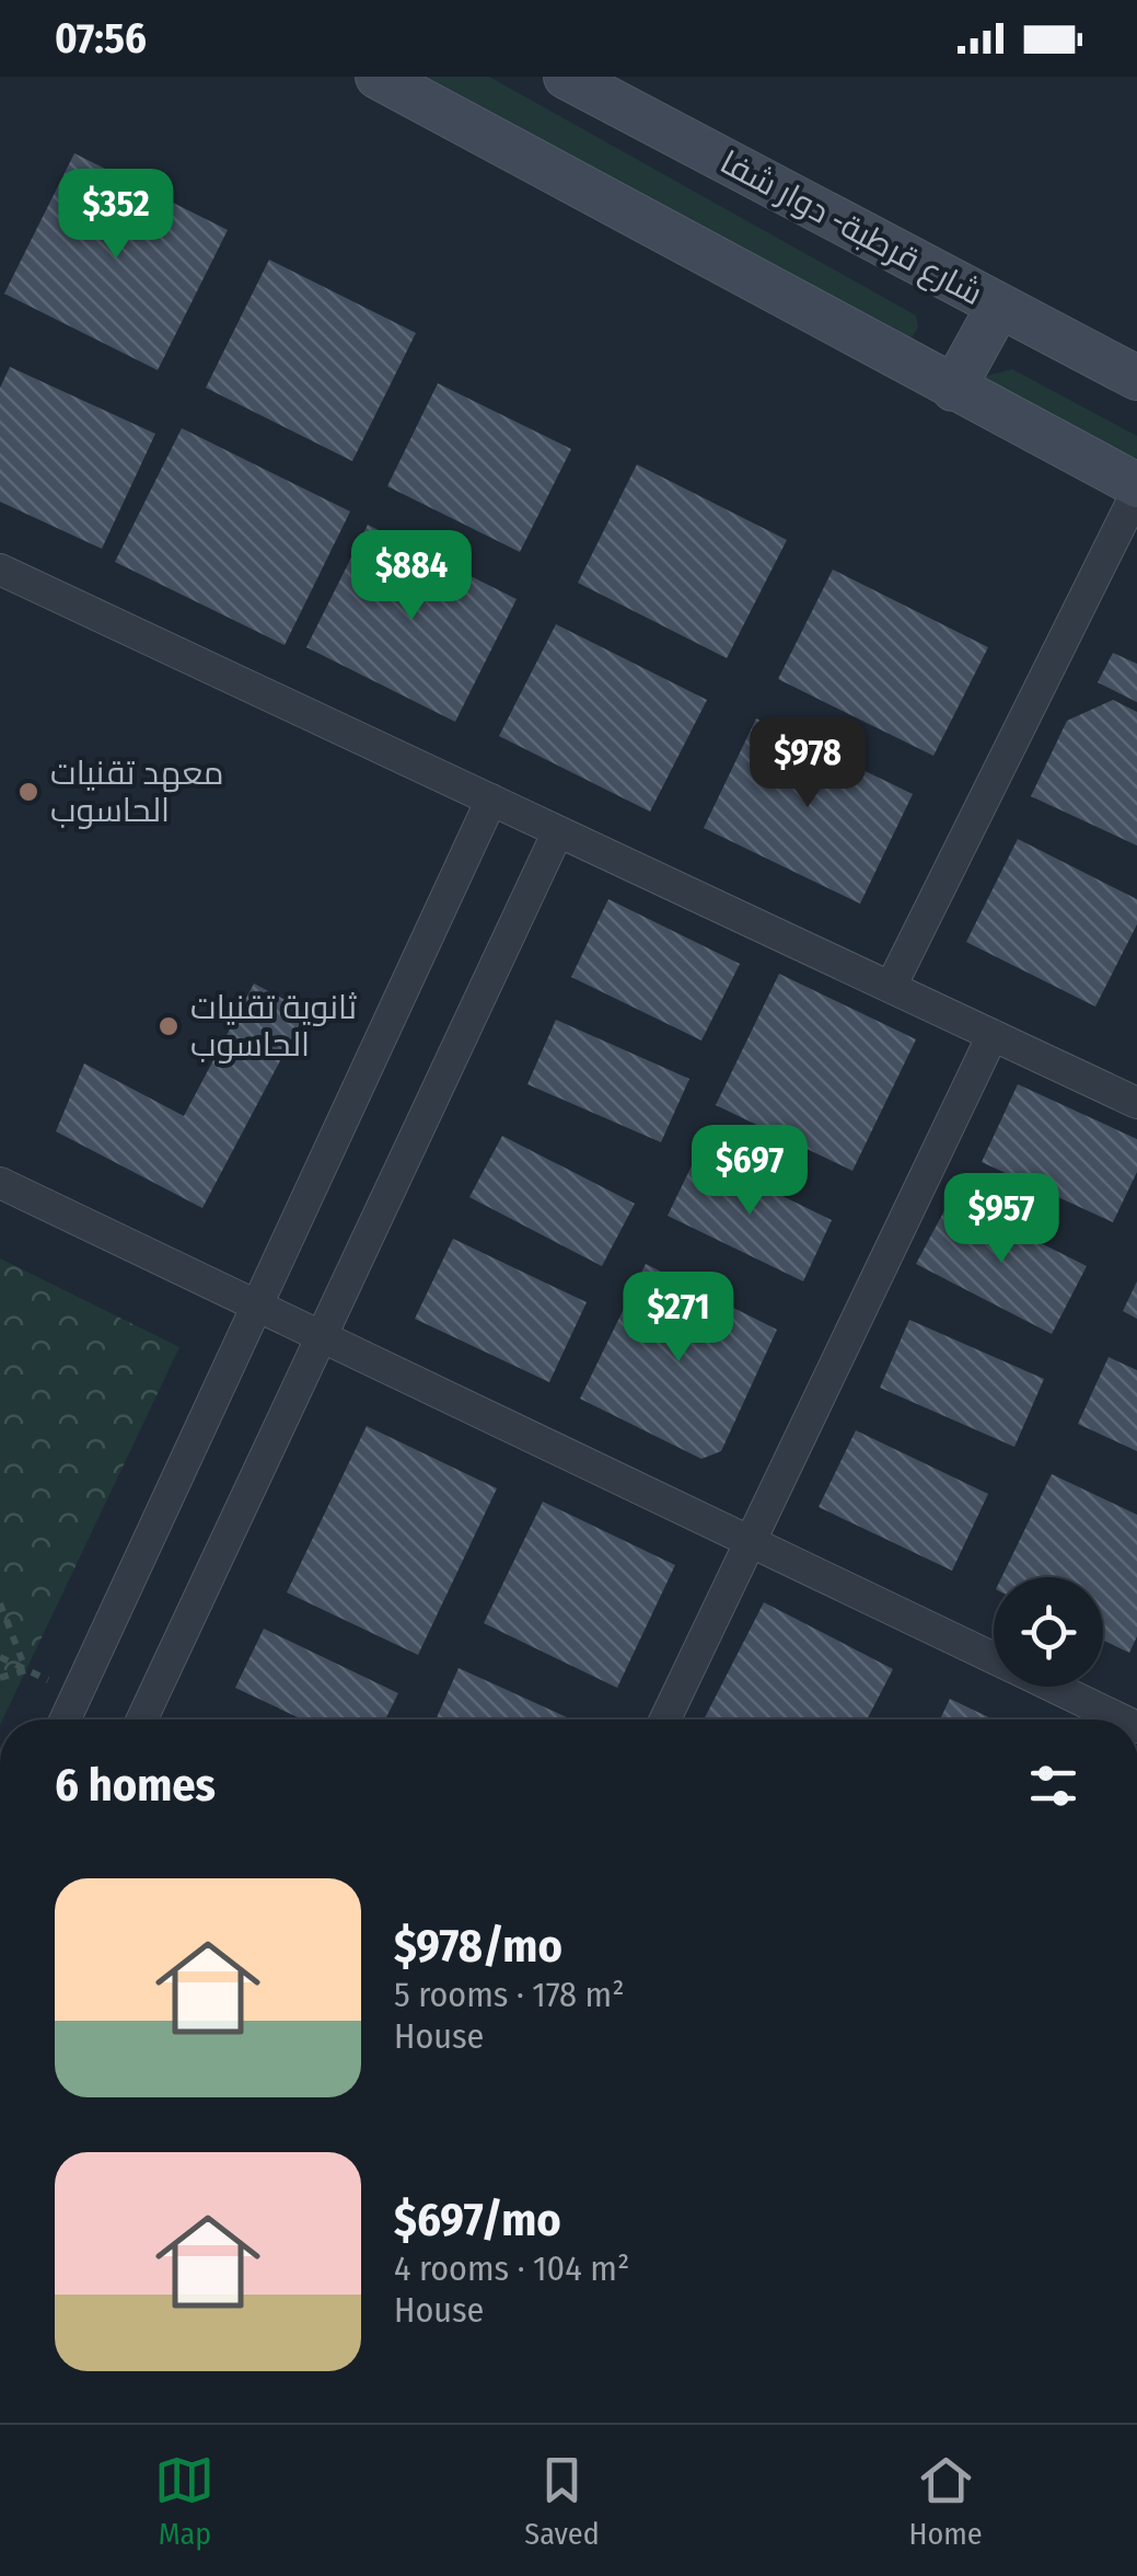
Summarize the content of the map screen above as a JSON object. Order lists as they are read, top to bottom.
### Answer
{
  "streets": {
    "main road": ["شارع قرطبة- دوار شفا"]
  },
  "places": ["معهد تقنيات الحاسوب", "ثانوية تقنيات الحاسوب"],
  "page": {
    "status": "07:56",
    "price": [
      "$352",
      "$884",
      "$978",
      "$697",
      "$957",
      "$271"
    ],
    "heading": "6 homes",
    "list": [
      {
        "name": "$978/mo",
        "note": "5 rooms · 178 m² · House"
      },
      {
        "name": "$697/mo",
        "note": "4 rooms · 104 m² · House"
      }
    ],
    "tabs": ["Map", "Saved", "Home"]
  }
}
